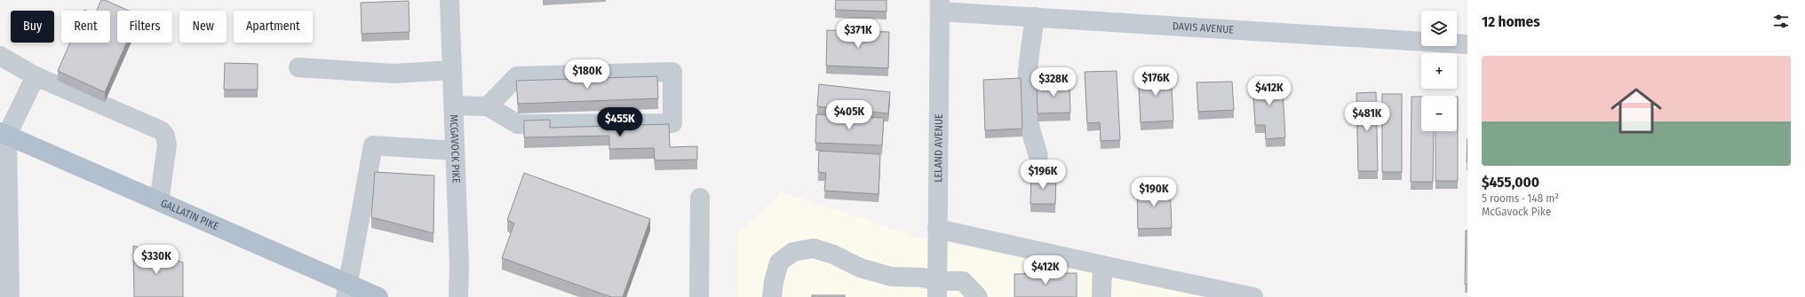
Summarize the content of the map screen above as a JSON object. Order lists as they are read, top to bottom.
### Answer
{
  "streets": {
    "main road": ["GALLATIN PIKE"],
    "street": ["DAVIS AVENUE", "MCGAVOCK PIKE", "LELAND AVENUE"]
  },
  "crossings": [
    ["DAVIS AVENUE", "LELAND AVENUE"]
  ],
  "page": {
    "heading": "12 homes",
    "map_buttons": ["+", "−"],
    "chip": [
      "Buy",
      "Rent",
      "Filters",
      "New",
      "Apartment"
    ],
    "price": [
      "$371K",
      "$180K",
      "$176K",
      "$328K",
      "$412K",
      "$405K",
      "$481K",
      "$455K",
      "$196K",
      "$190K",
      "$330K",
      "$412K"
    ],
    "list": [
      {
        "name": "$455,000",
        "note": "5 rooms · 148 m² · McGavock Pike"
      }
    ]
  }
}
